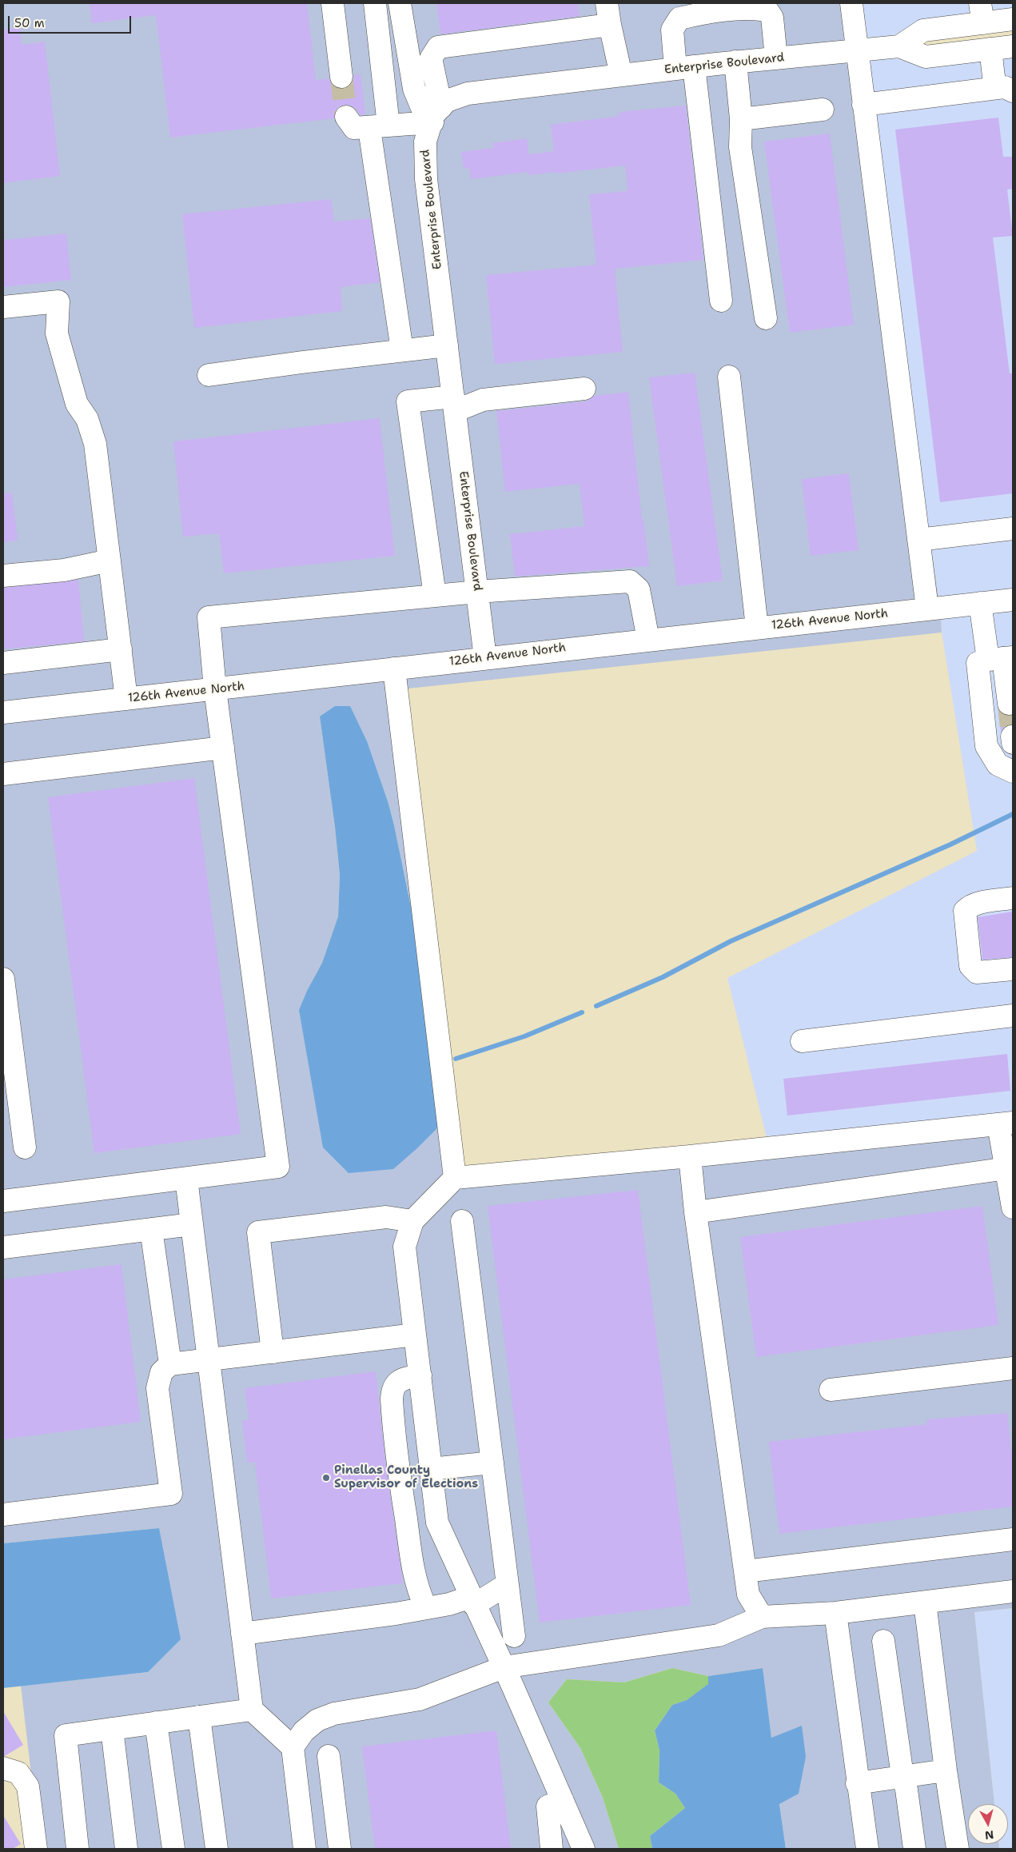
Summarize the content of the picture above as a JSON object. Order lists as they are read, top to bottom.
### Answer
{
  "streets": {
    "street": ["Enterprise Boulevard", "126th Avenue North"]
  },
  "crossings": [
    ["Enterprise Boulevard", "126th Avenue North"]
  ],
  "places": ["Pinellas County Supervisor of Elections"],
  "scale_bar": "50 m",
  "north": "bottom"
}
